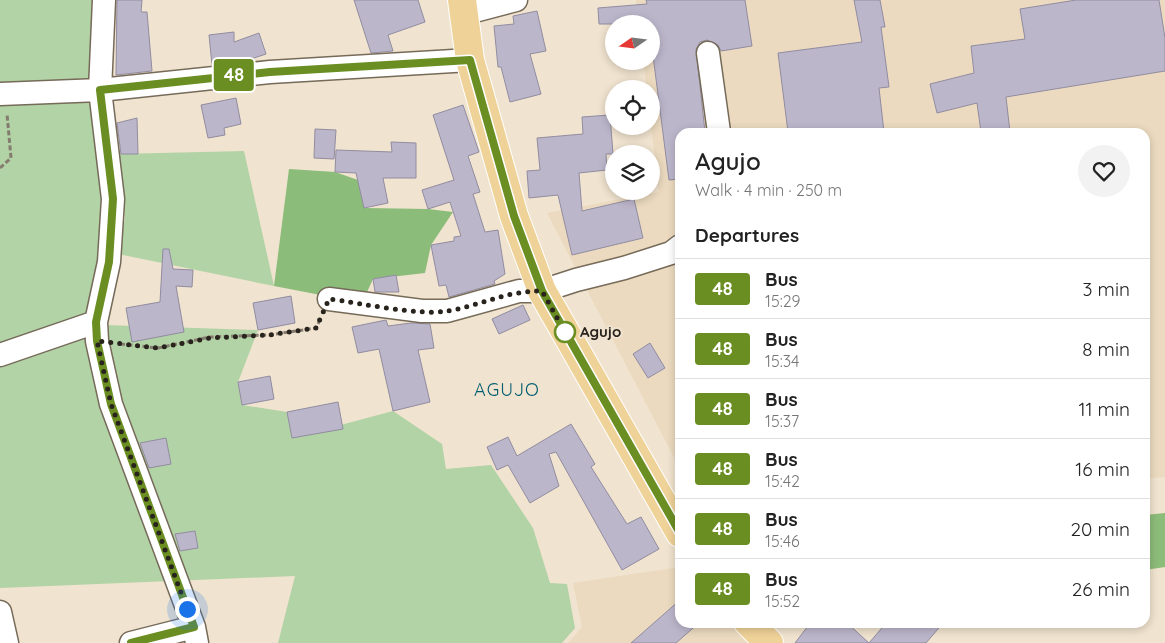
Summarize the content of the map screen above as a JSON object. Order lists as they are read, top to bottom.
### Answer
{
  "districts": ["AGUJO"],
  "places": ["Agujo"],
  "lines": ["bus line 48"],
  "north": "left",
  "page": {
    "on_map": "48",
    "heading": [
      ["Agujo", "Walk · 4 min · 250 m"],
      "Departures"
    ],
    "list": [
      {
        "mark": "48",
        "name": "Bus",
        "note": "15:29",
        "value": "3 min"
      },
      {
        "mark": "48",
        "name": "Bus",
        "note": "15:34",
        "value": "8 min"
      },
      {
        "mark": "48",
        "name": "Bus",
        "note": "15:37",
        "value": "11 min"
      },
      {
        "mark": "48",
        "name": "Bus",
        "note": "15:42",
        "value": "16 min"
      },
      {
        "mark": "48",
        "name": "Bus",
        "note": "15:46",
        "value": "20 min"
      },
      {
        "mark": "48",
        "name": "Bus",
        "note": "15:52",
        "value": "26 min"
      }
    ]
  }
}
